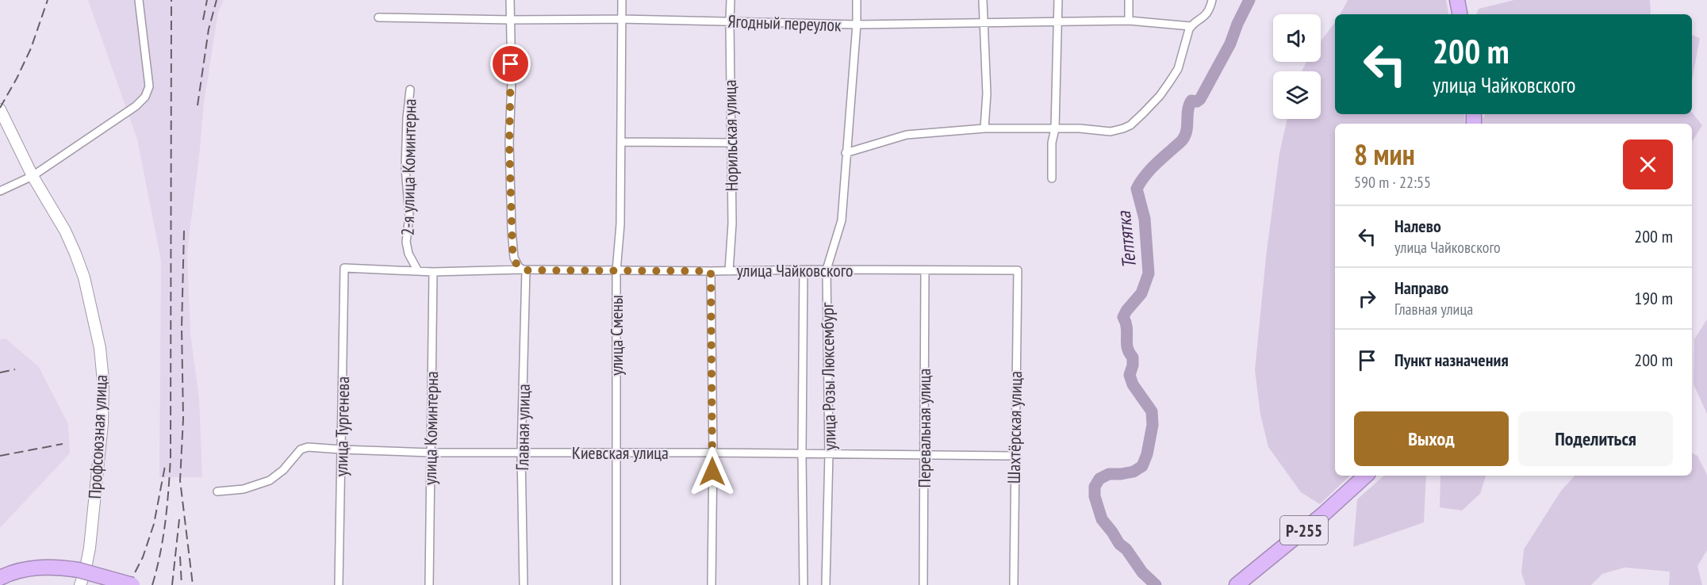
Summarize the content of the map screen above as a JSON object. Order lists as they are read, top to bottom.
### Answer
{
  "streets": {
    "highway": ["Р-255"],
    "main road": ["Профсоюзная улица"],
    "street": [
      "Ягодный переулок",
      "Норильская улица",
      "2-я улица Коминтерна",
      "улица Чайковского",
      "улица Смены",
      "улица Розы Люксембург",
      "улица Тургенева",
      "Главная улица",
      "Шахтёрская улица",
      "улица Коминтерна",
      "Перевальная улица",
      "Киевская улица"
    ]
  },
  "crossings": [
    ["Ягодный переулок", "Норильская улица"],
    ["Ягодный переулок", "улица Смены"],
    ["Ягодный переулок", "улица Розы Люксембург"],
    ["Ягодный переулок", "Главная улица"],
    ["Норильская улица", "улица Чайковского"],
    ["2-я улица Коминтерна", "улица Чайковского"],
    ["улица Чайковского", "улица Смены"],
    ["улица Чайковского", "улица Розы Люксембург"],
    ["улица Чайковского", "улица Тургенева"],
    ["улица Чайковского", "Главная улица"],
    ["улица Чайковского", "Шахтёрская улица"],
    ["улица Чайковского", "улица Коминтерна"],
    ["улица Чайковского", "Перевальная улица"],
    ["улица Смены", "Киевская улица"],
    ["улица Розы Люксембург", "Киевская улица"],
    ["улица Тургенева", "Киевская улица"],
    ["Главная улица", "Киевская улица"],
    ["Шахтёрская улица", "Киевская улица"],
    ["улица Коминтерна", "Киевская улица"],
    ["Перевальная улица", "Киевская улица"]
  ],
  "water": ["Тептятка"],
  "page": {
    "turn": ["200 m", "улица Чайковского"],
    "heading": ["8 мин", "590 m · 22:55"],
    "list": [
      {
        "name": "Налево",
        "note": "улица Чайковского",
        "value": "200 m"
      },
      {
        "name": "Направо",
        "note": "Главная улица",
        "value": "190 m"
      },
      {
        "name": "Пункт назначения",
        "value": "200 m"
      }
    ],
    "buttons": ["Выход", "Поделиться"]
  }
}
